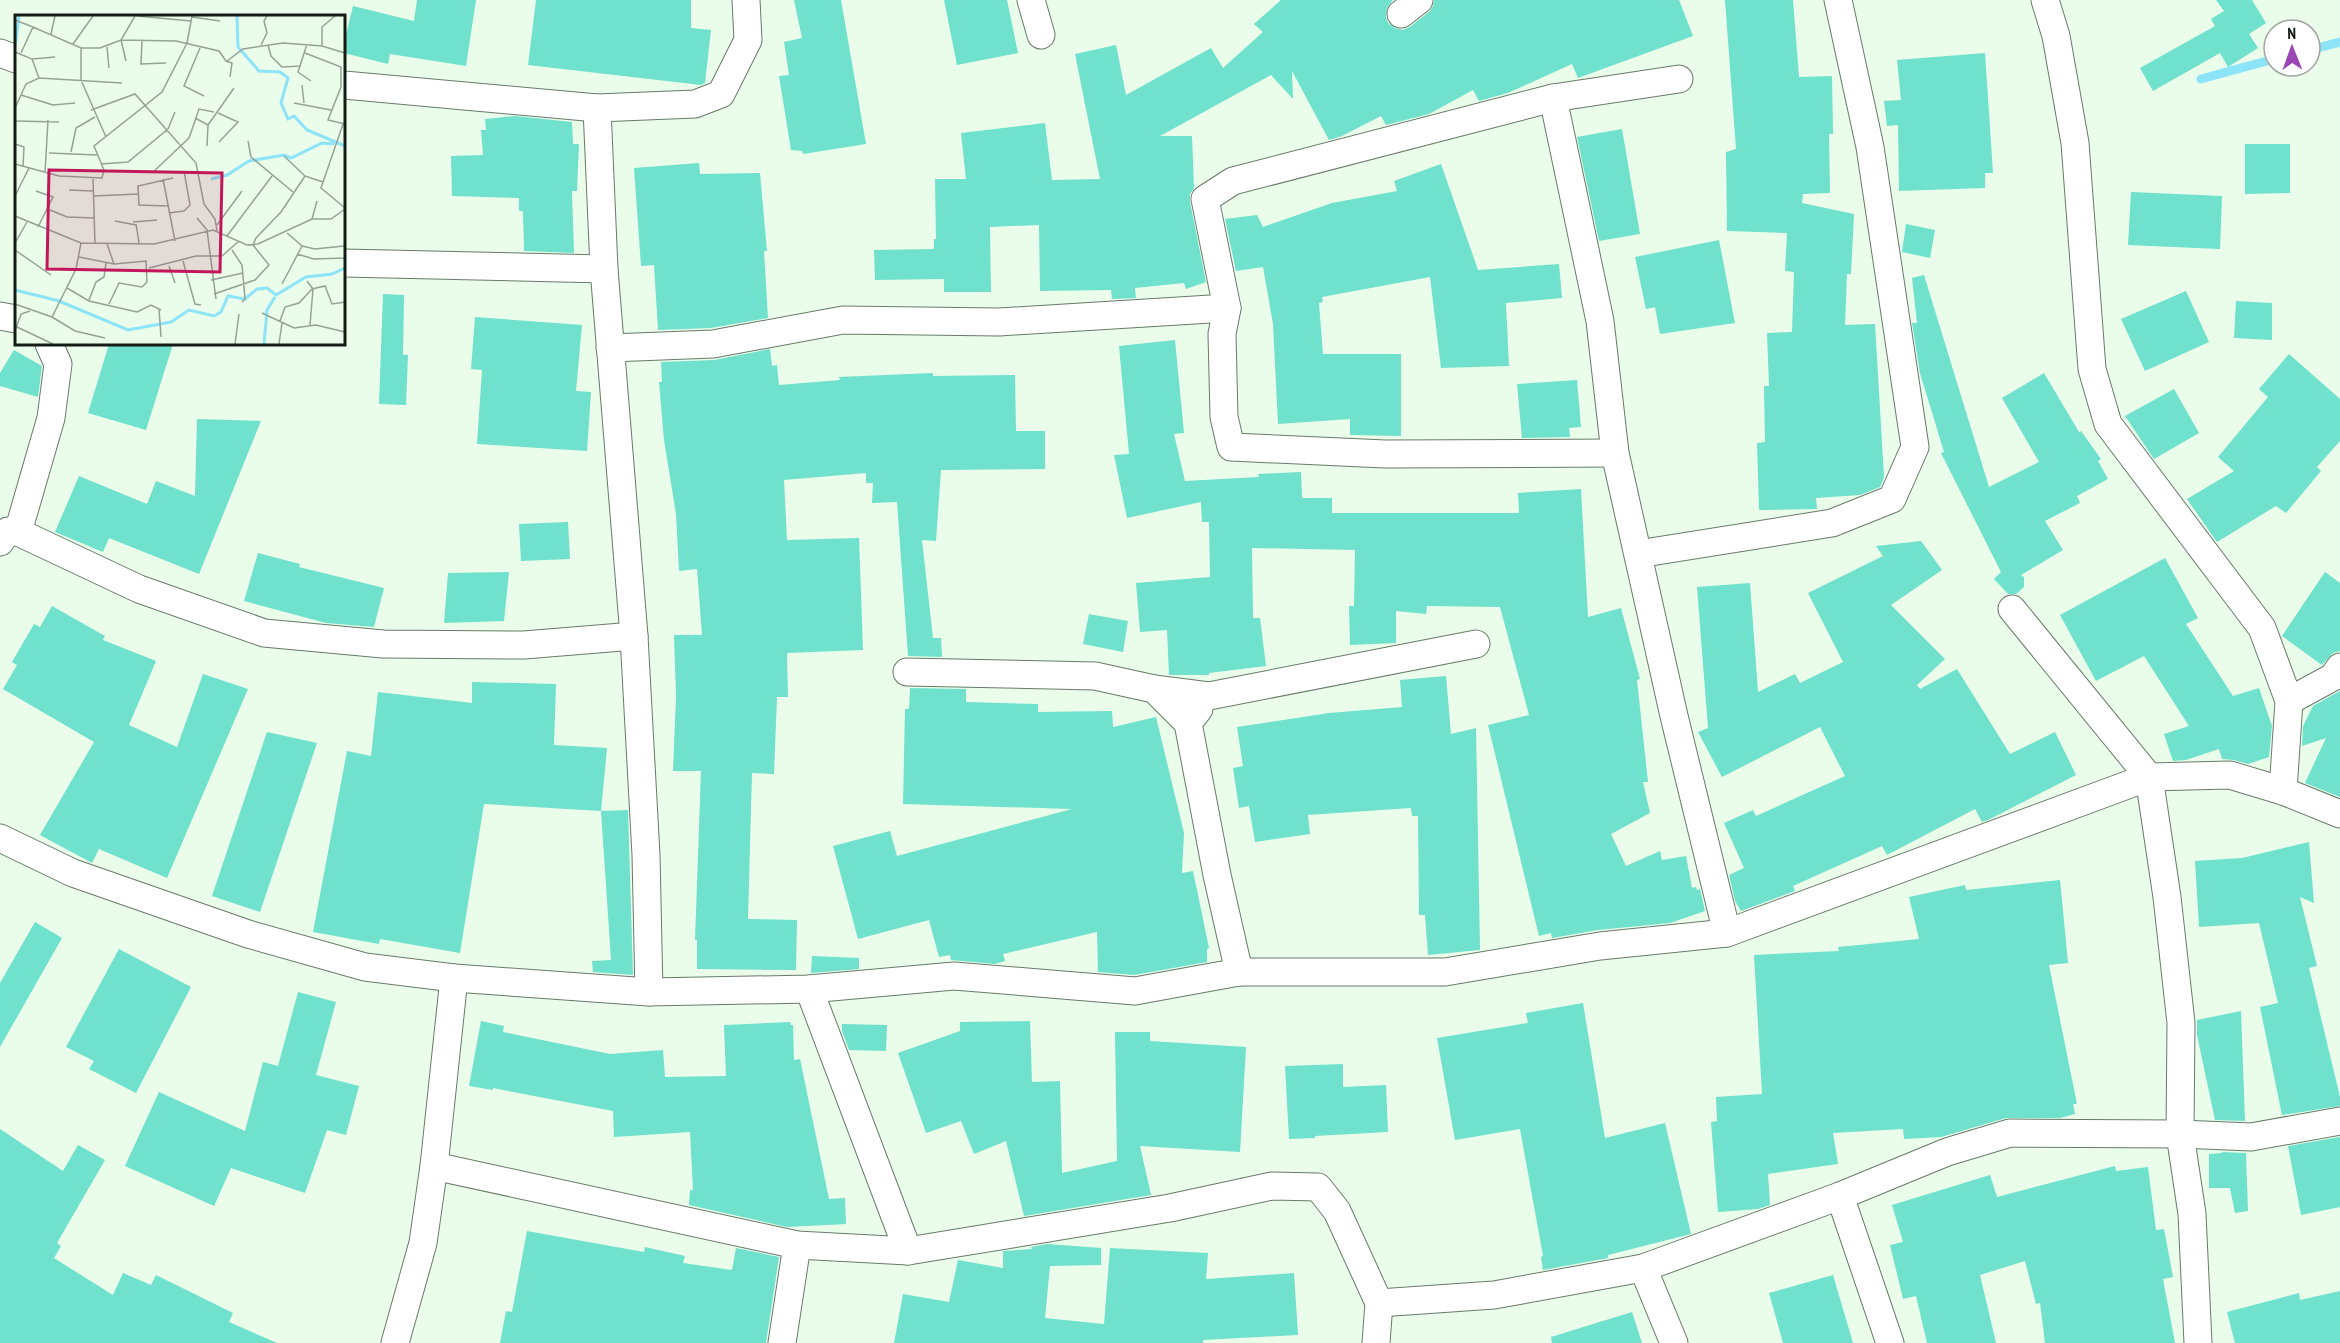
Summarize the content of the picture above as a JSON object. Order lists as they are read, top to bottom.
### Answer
{
  "north": "top"
}
